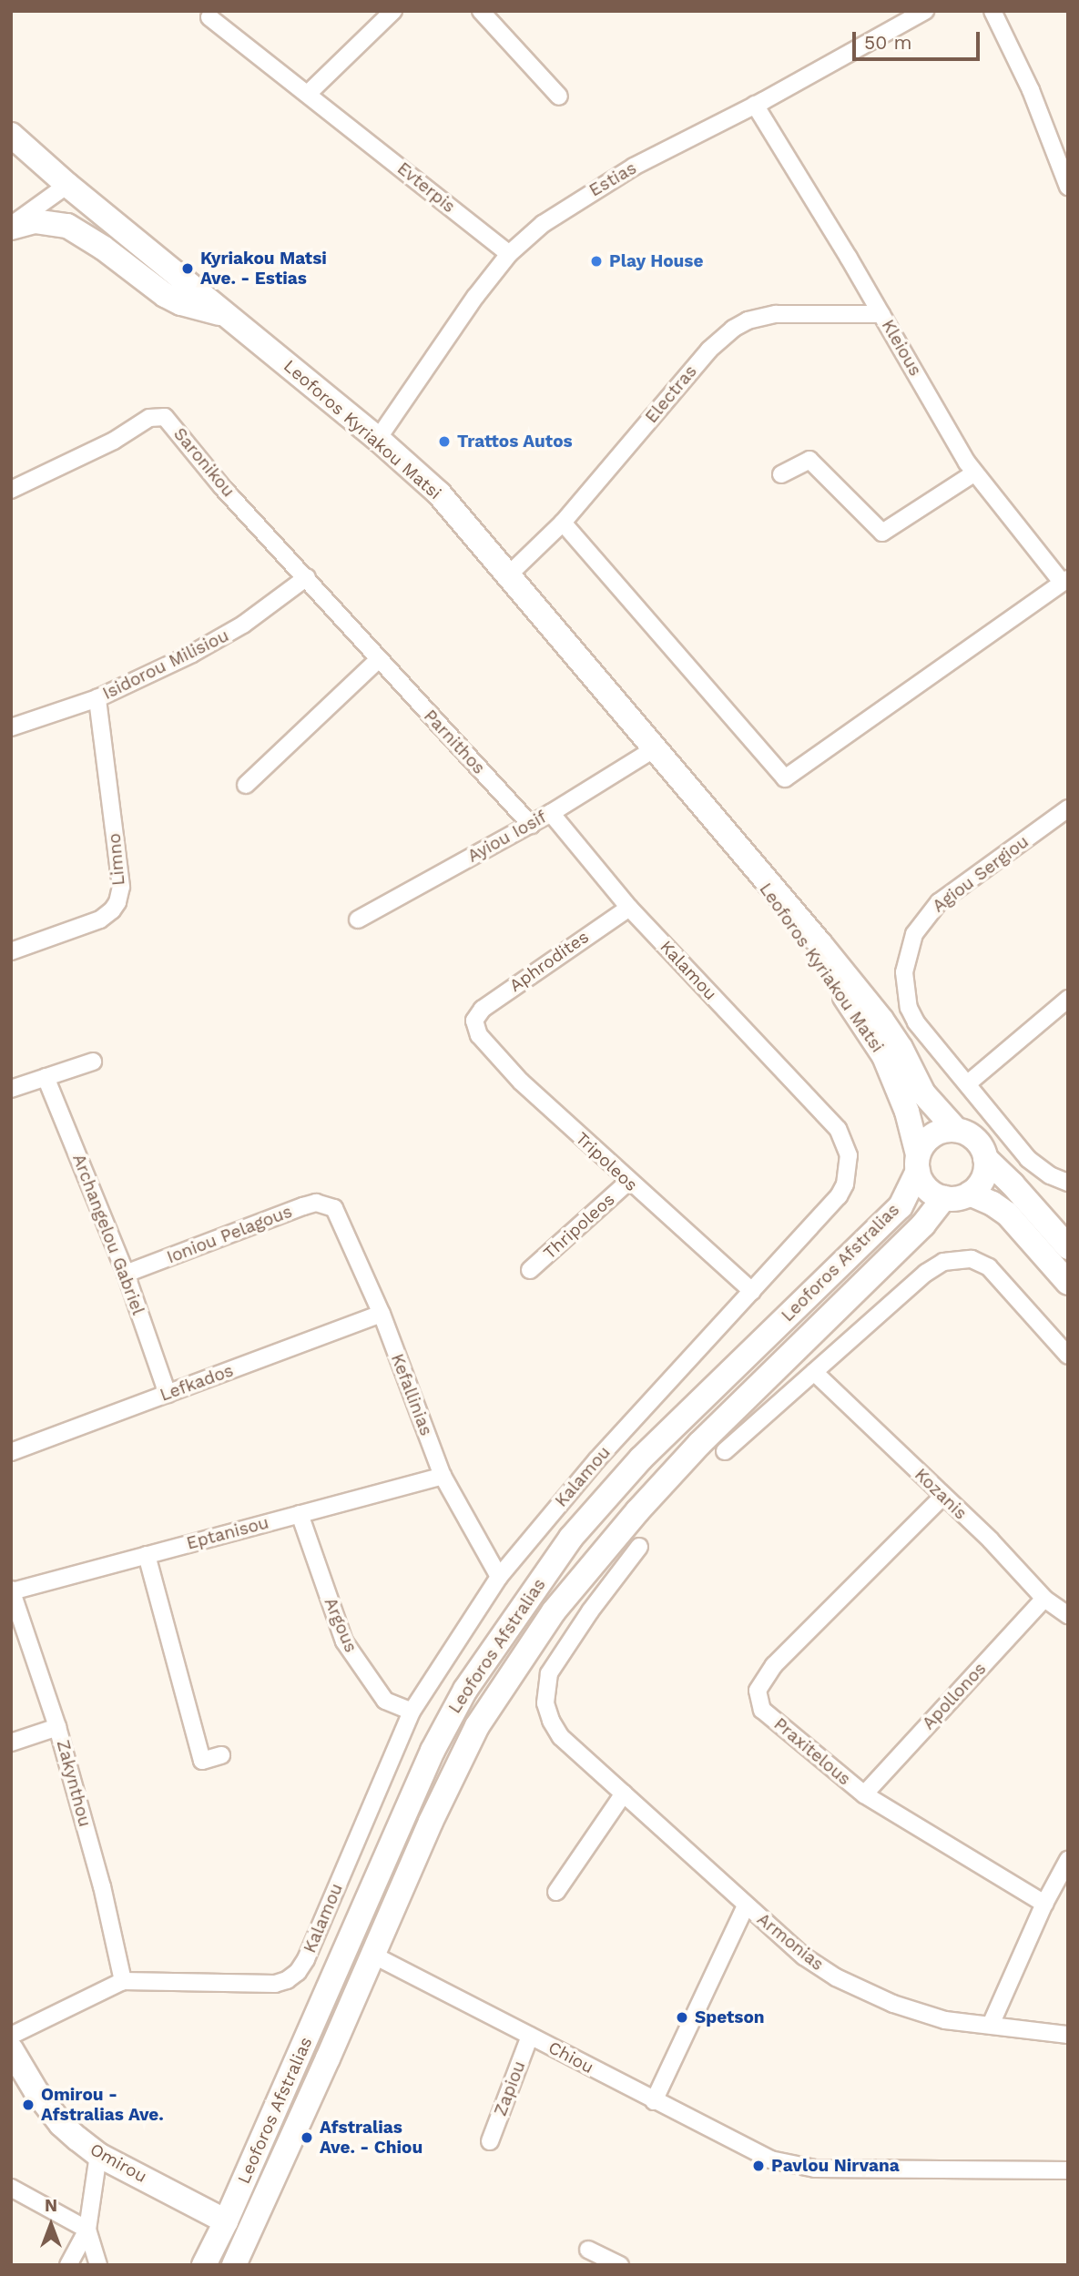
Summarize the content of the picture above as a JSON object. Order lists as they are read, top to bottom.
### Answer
{
  "streets": {
    "main road": ["Leoforos Kyriakou Matsi", "Leoforos Afstralias", "Omirou"],
    "street": [
      "Estias",
      "Evterpis",
      "Kleious",
      "Electras",
      "Saronikou",
      "Isidorou Milisiou",
      "Parnithos",
      "Ayiou Iosif",
      "Limno",
      "Agiou Sergiou",
      "Aphrodites",
      "Kalamou",
      "Tripoleos",
      "Thripoleos",
      "Archangelou Gabriel",
      "Ioniou Pelagous",
      "Lefkados",
      "Kefallinias",
      "Kozanis",
      "Eptanisou",
      "Argous",
      "Apollonos",
      "Praxitelous",
      "Zakynthou",
      "Armonias",
      "Chiou",
      "Zapiou"
    ]
  },
  "crossings": [
    ["Estias", "Evterpis"],
    ["Estias", "Kleious"],
    ["Estias", "Leoforos Kyriakou Matsi"],
    ["Kleious", "Electras"],
    ["Electras", "Leoforos Kyriakou Matsi"],
    ["Leoforos Kyriakou Matsi", "Ayiou Iosif"],
    ["Leoforos Kyriakou Matsi", "Leoforos Afstralias"],
    ["Saronikou", "Isidorou Milisiou"],
    ["Saronikou", "Parnithos"],
    ["Isidorou Milisiou", "Parnithos"],
    ["Isidorou Milisiou", "Limno"],
    ["Parnithos", "Ayiou Iosif"],
    ["Ayiou Iosif", "Kalamou"],
    ["Aphrodites", "Kalamou"],
    ["Aphrodites", "Tripoleos"],
    ["Kalamou", "Tripoleos"],
    ["Kalamou", "Kefallinias"],
    ["Kalamou", "Argous"],
    ["Kalamou", "Zakynthou"],
    ["Tripoleos", "Thripoleos"],
    ["Archangelou Gabriel", "Ioniou Pelagous"],
    ["Archangelou Gabriel", "Lefkados"],
    ["Ioniou Pelagous", "Kefallinias"],
    ["Leoforos Afstralias", "Chiou"],
    ["Leoforos Afstralias", "Omirou"],
    ["Lefkados", "Kefallinias"],
    ["Kefallinias", "Eptanisou"],
    ["Kozanis", "Apollonos"],
    ["Kozanis", "Praxitelous"],
    ["Eptanisou", "Argous"],
    ["Eptanisou", "Zakynthou"],
    ["Apollonos", "Praxitelous"],
    ["Chiou", "Zapiou"]
  ],
  "places": [
    "Play House",
    "Kyriakou Matsi Ave. - Estias",
    "Trattos Autos",
    "Spetson",
    "Omirou - Afstralias Ave.",
    "Afstralias Ave. - Chiou",
    "Pavlou Nirvana"
  ],
  "scale_bar": "50 m",
  "north": "top"
}
